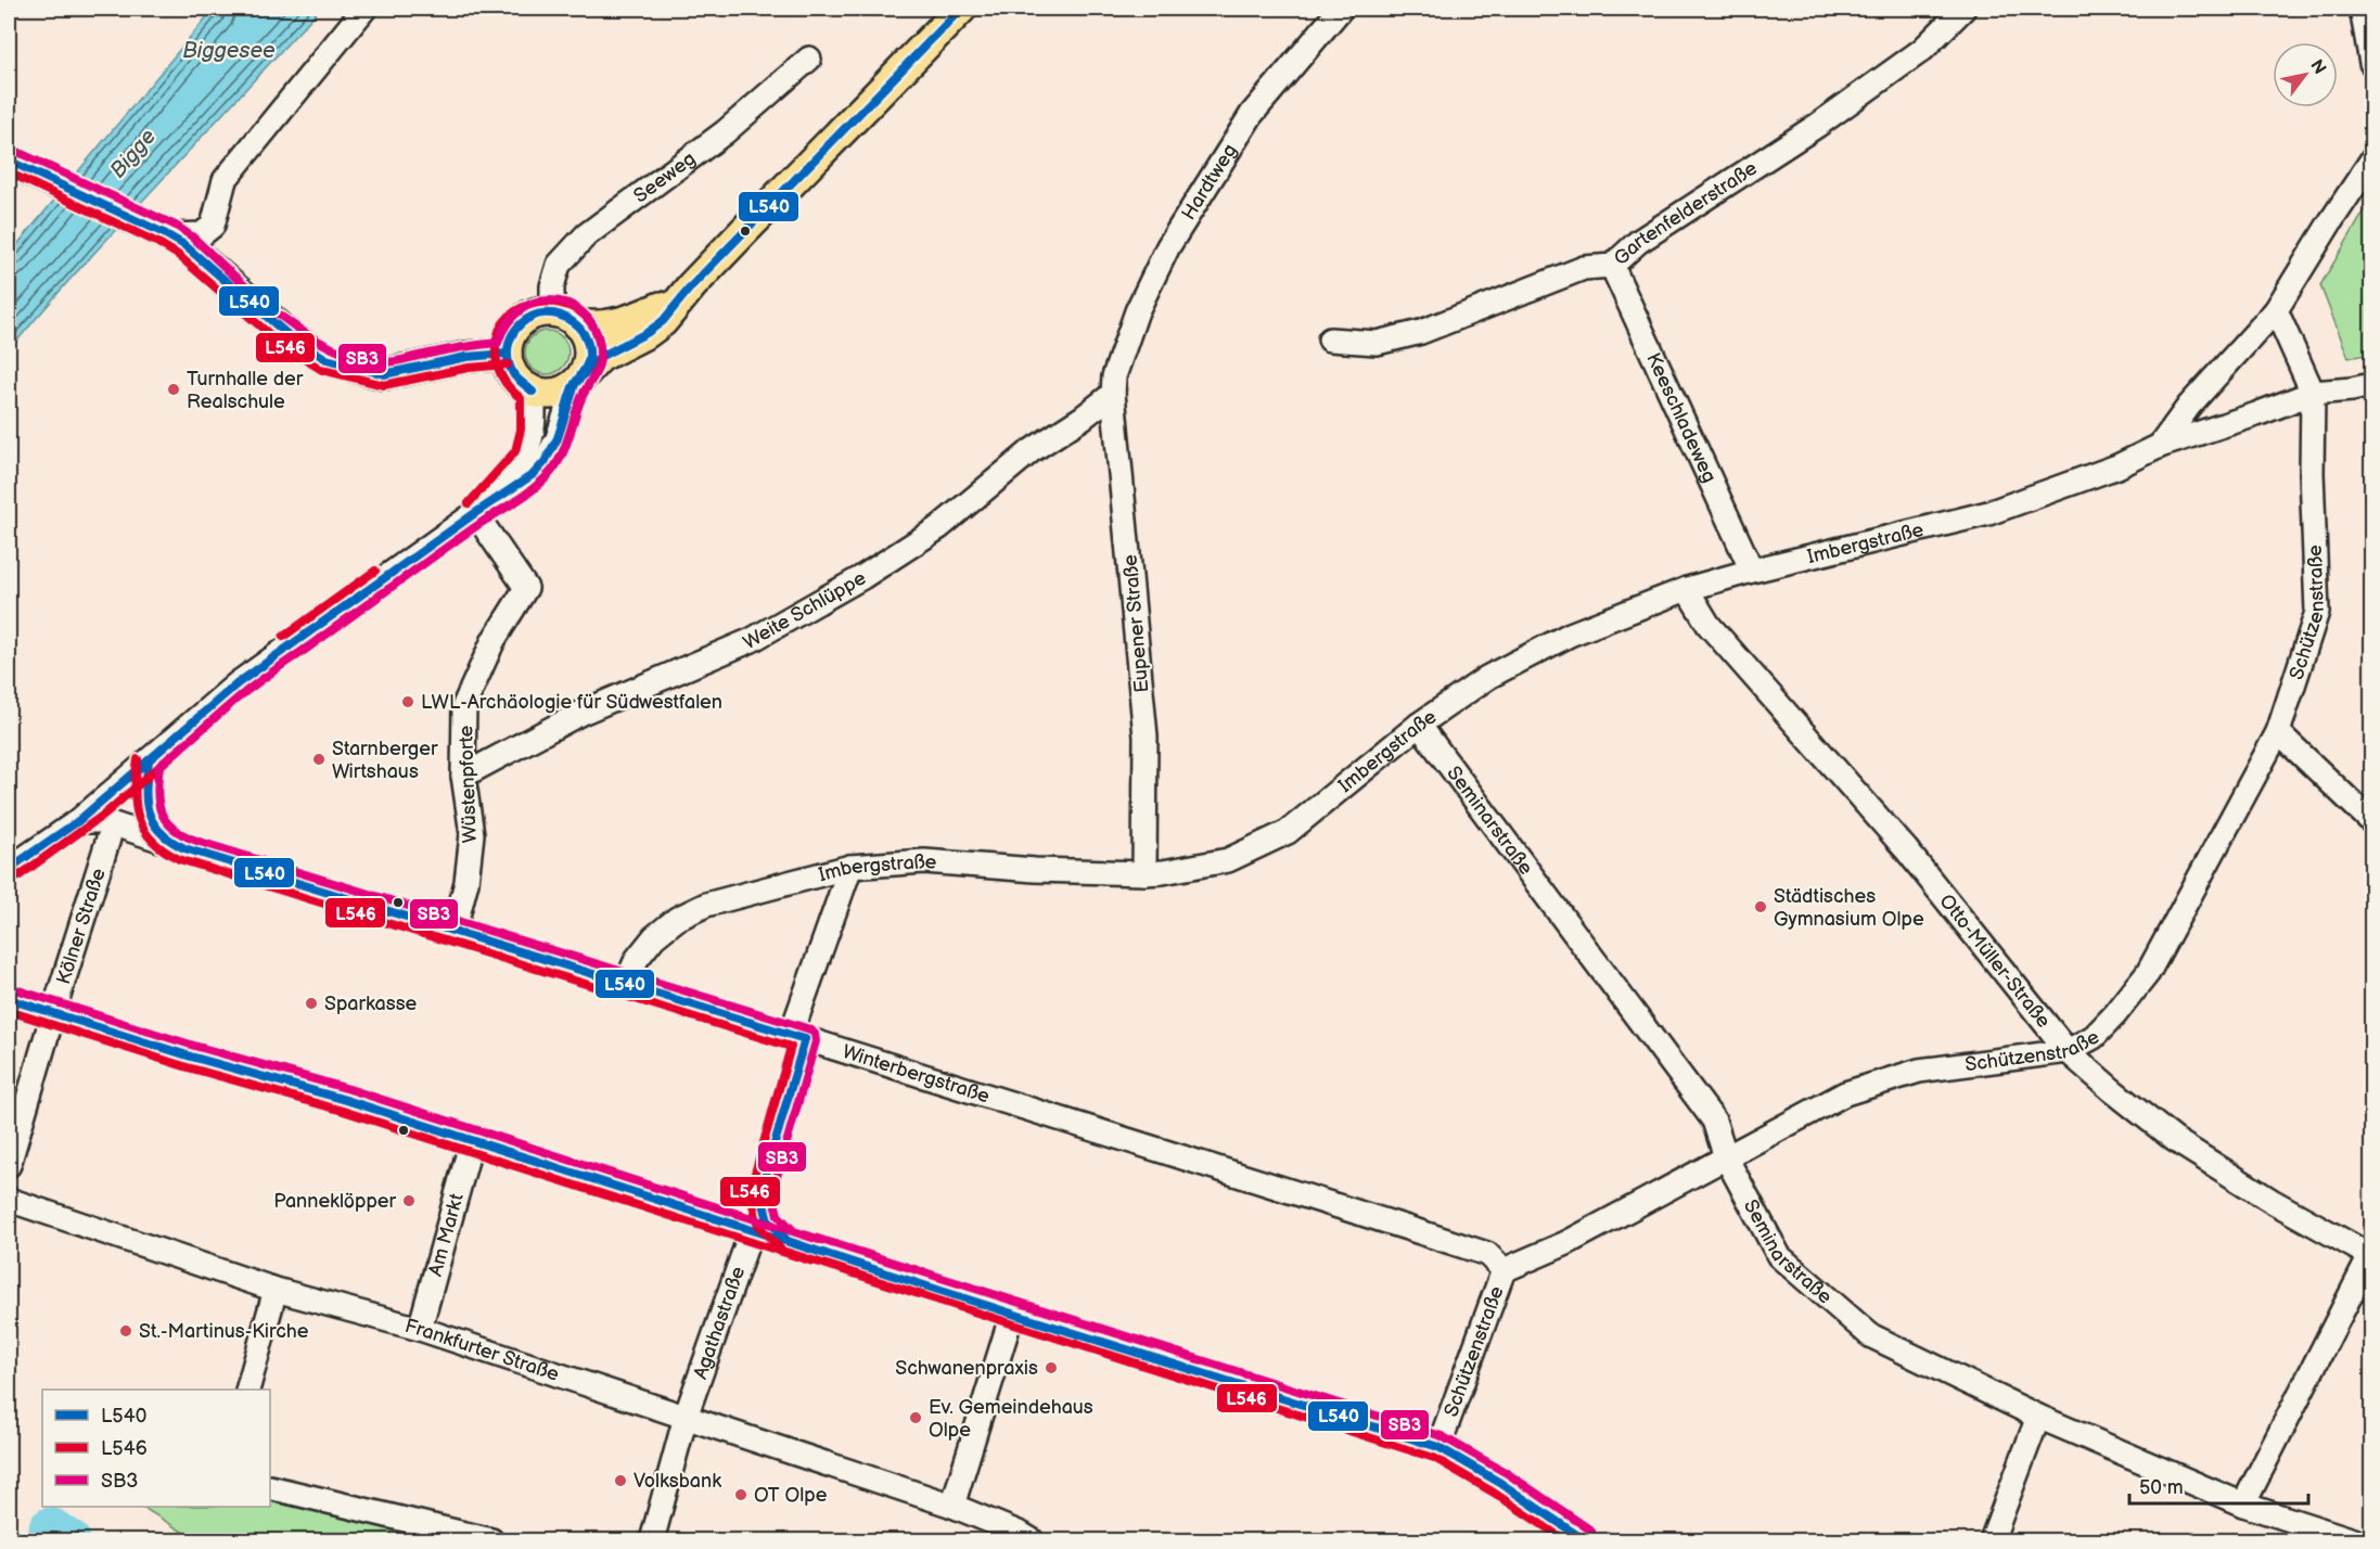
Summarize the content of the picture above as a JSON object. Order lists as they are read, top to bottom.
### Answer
{
  "streets": {
    "street": [
      "Seeweg",
      "Hardtweg",
      "Gartenfelderstraße",
      "Keeschladeweg",
      "Imbergstraße",
      "Weite Schlüppe",
      "Schützenstraße",
      "Eupener Straße",
      "Wüstenpforte",
      "Seminarstraße",
      "Kölner Straße",
      "Otto-Müller-Straße",
      "Winterbergstraße",
      "Am Markt",
      "Agathastraße",
      "Frankfurter Straße"
    ]
  },
  "crossings": [
    ["Hardtweg", "Weite Schlüppe"],
    ["Hardtweg", "Eupener Straße"],
    ["Gartenfelderstraße", "Keeschladeweg"],
    ["Keeschladeweg", "Imbergstraße"],
    ["Imbergstraße", "Schützenstraße"],
    ["Imbergstraße", "Eupener Straße"],
    ["Imbergstraße", "Seminarstraße"],
    ["Imbergstraße", "Otto-Müller-Straße"],
    ["Imbergstraße", "Winterbergstraße"],
    ["Weite Schlüppe", "Eupener Straße"],
    ["Weite Schlüppe", "Wüstenpforte"],
    ["Schützenstraße", "Seminarstraße"],
    ["Schützenstraße", "Otto-Müller-Straße"],
    ["Schützenstraße", "Winterbergstraße"],
    ["Wüstenpforte", "Winterbergstraße"],
    ["Am Markt", "Frankfurter Straße"],
    ["Agathastraße", "Frankfurter Straße"]
  ],
  "water": ["Biggesee", "Bigge"],
  "places": [
    "Turnhalle der Realschule",
    "LWL-Archäologie für Südwestfalen",
    "Starnberger Wirtshaus",
    "Städtisches Gymnasium Olpe",
    "Sparkasse",
    "Panneklöpper",
    "St.-Martinus-Kirche",
    "Schwanenpraxis",
    "Ev. Gemeindehaus Olpe",
    "Volksbank",
    "OT Olpe"
  ],
  "lines": ["transit line L540", "transit line SB3", "transit line L546"],
  "legend": ["L540", "L546", "SB3"],
  "scale_bar": "50 m",
  "north": "top right"
}
